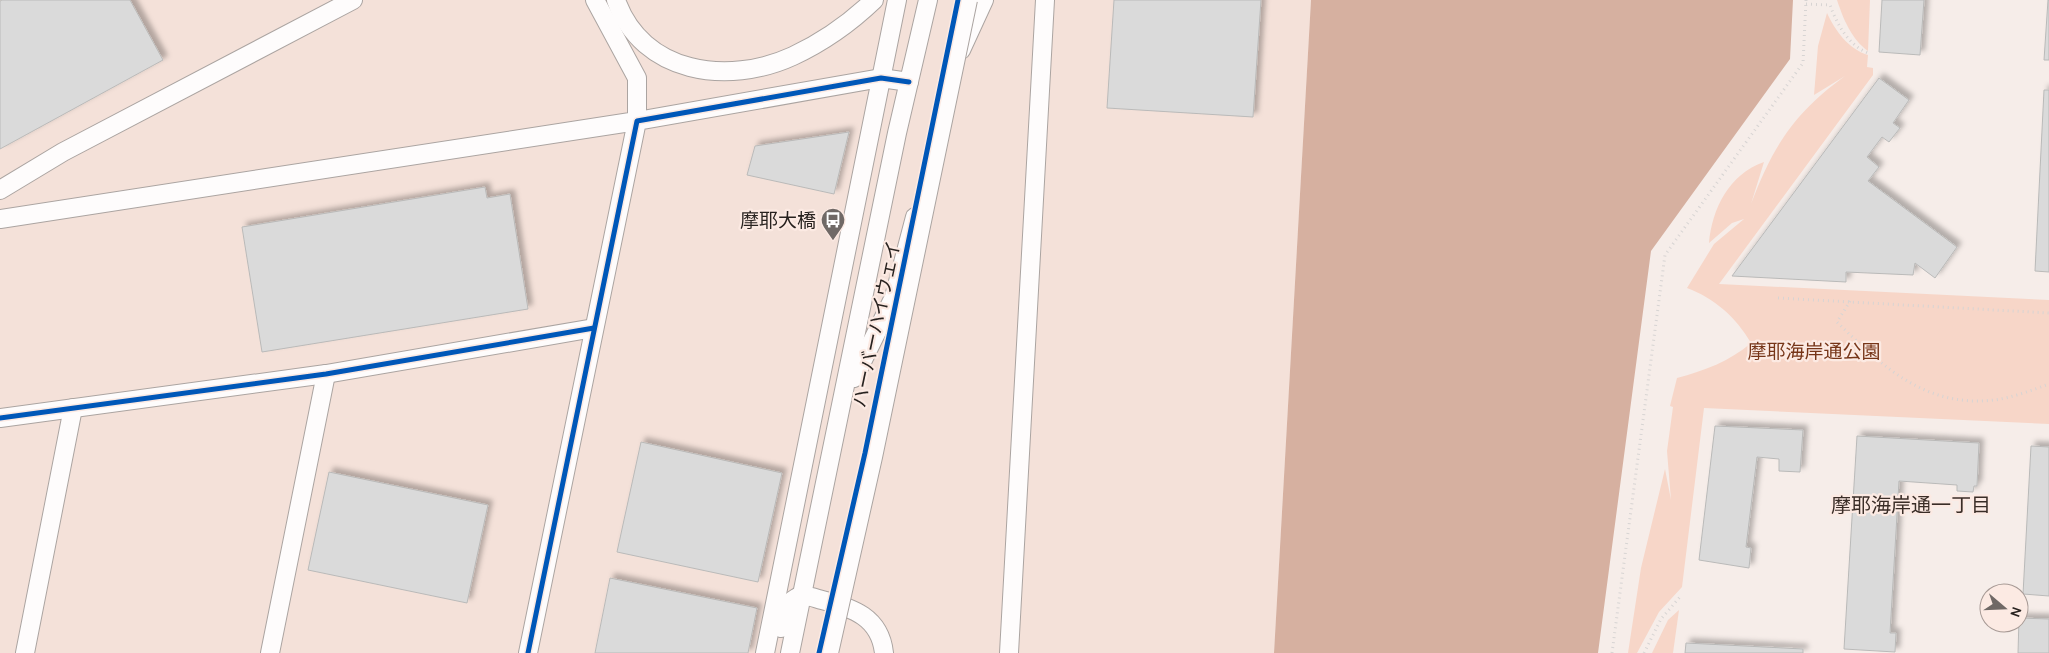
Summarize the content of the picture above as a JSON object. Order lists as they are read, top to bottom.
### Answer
{
  "streets": {
    "street": ["ハーバーハイウェイ"]
  },
  "districts": ["摩耶海岸通一丁目"],
  "parks": ["摩耶海岸通公園"],
  "places": {
    "bus stop": ["摩耶大橋"]
  },
  "north": "right"
}
